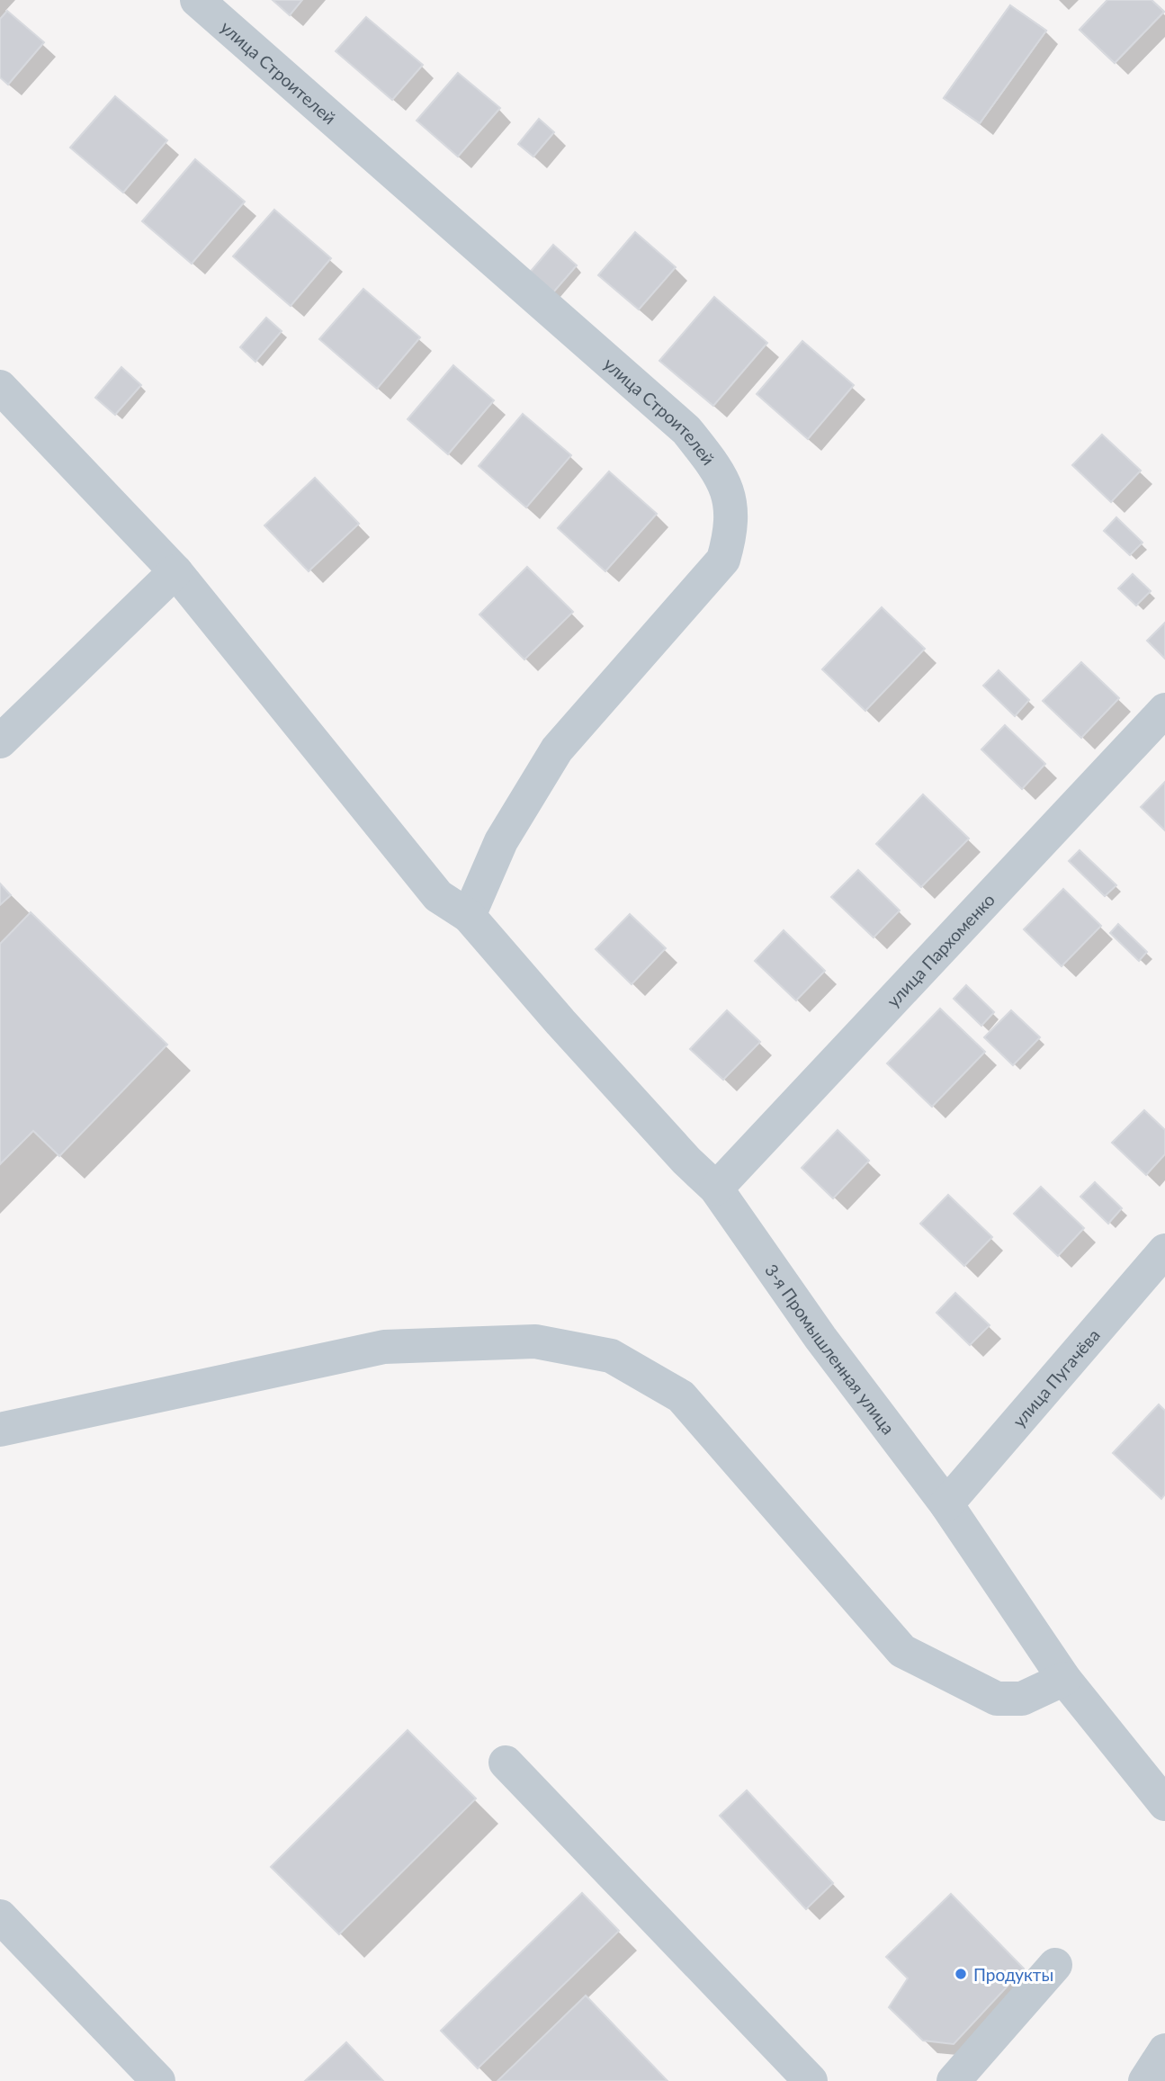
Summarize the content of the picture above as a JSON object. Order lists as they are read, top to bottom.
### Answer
{
  "streets": {
    "street": [
      "улица Строителей",
      "улица Пархоменко",
      "3-я Промышленная улица",
      "улица Пугачёва"
    ]
  },
  "crossings": [
    ["улица Строителей", "3-я Промышленная улица"],
    ["улица Пархоменко", "3-я Промышленная улица"],
    ["3-я Промышленная улица", "улица Пугачёва"]
  ],
  "places": ["Продукты"]
}
